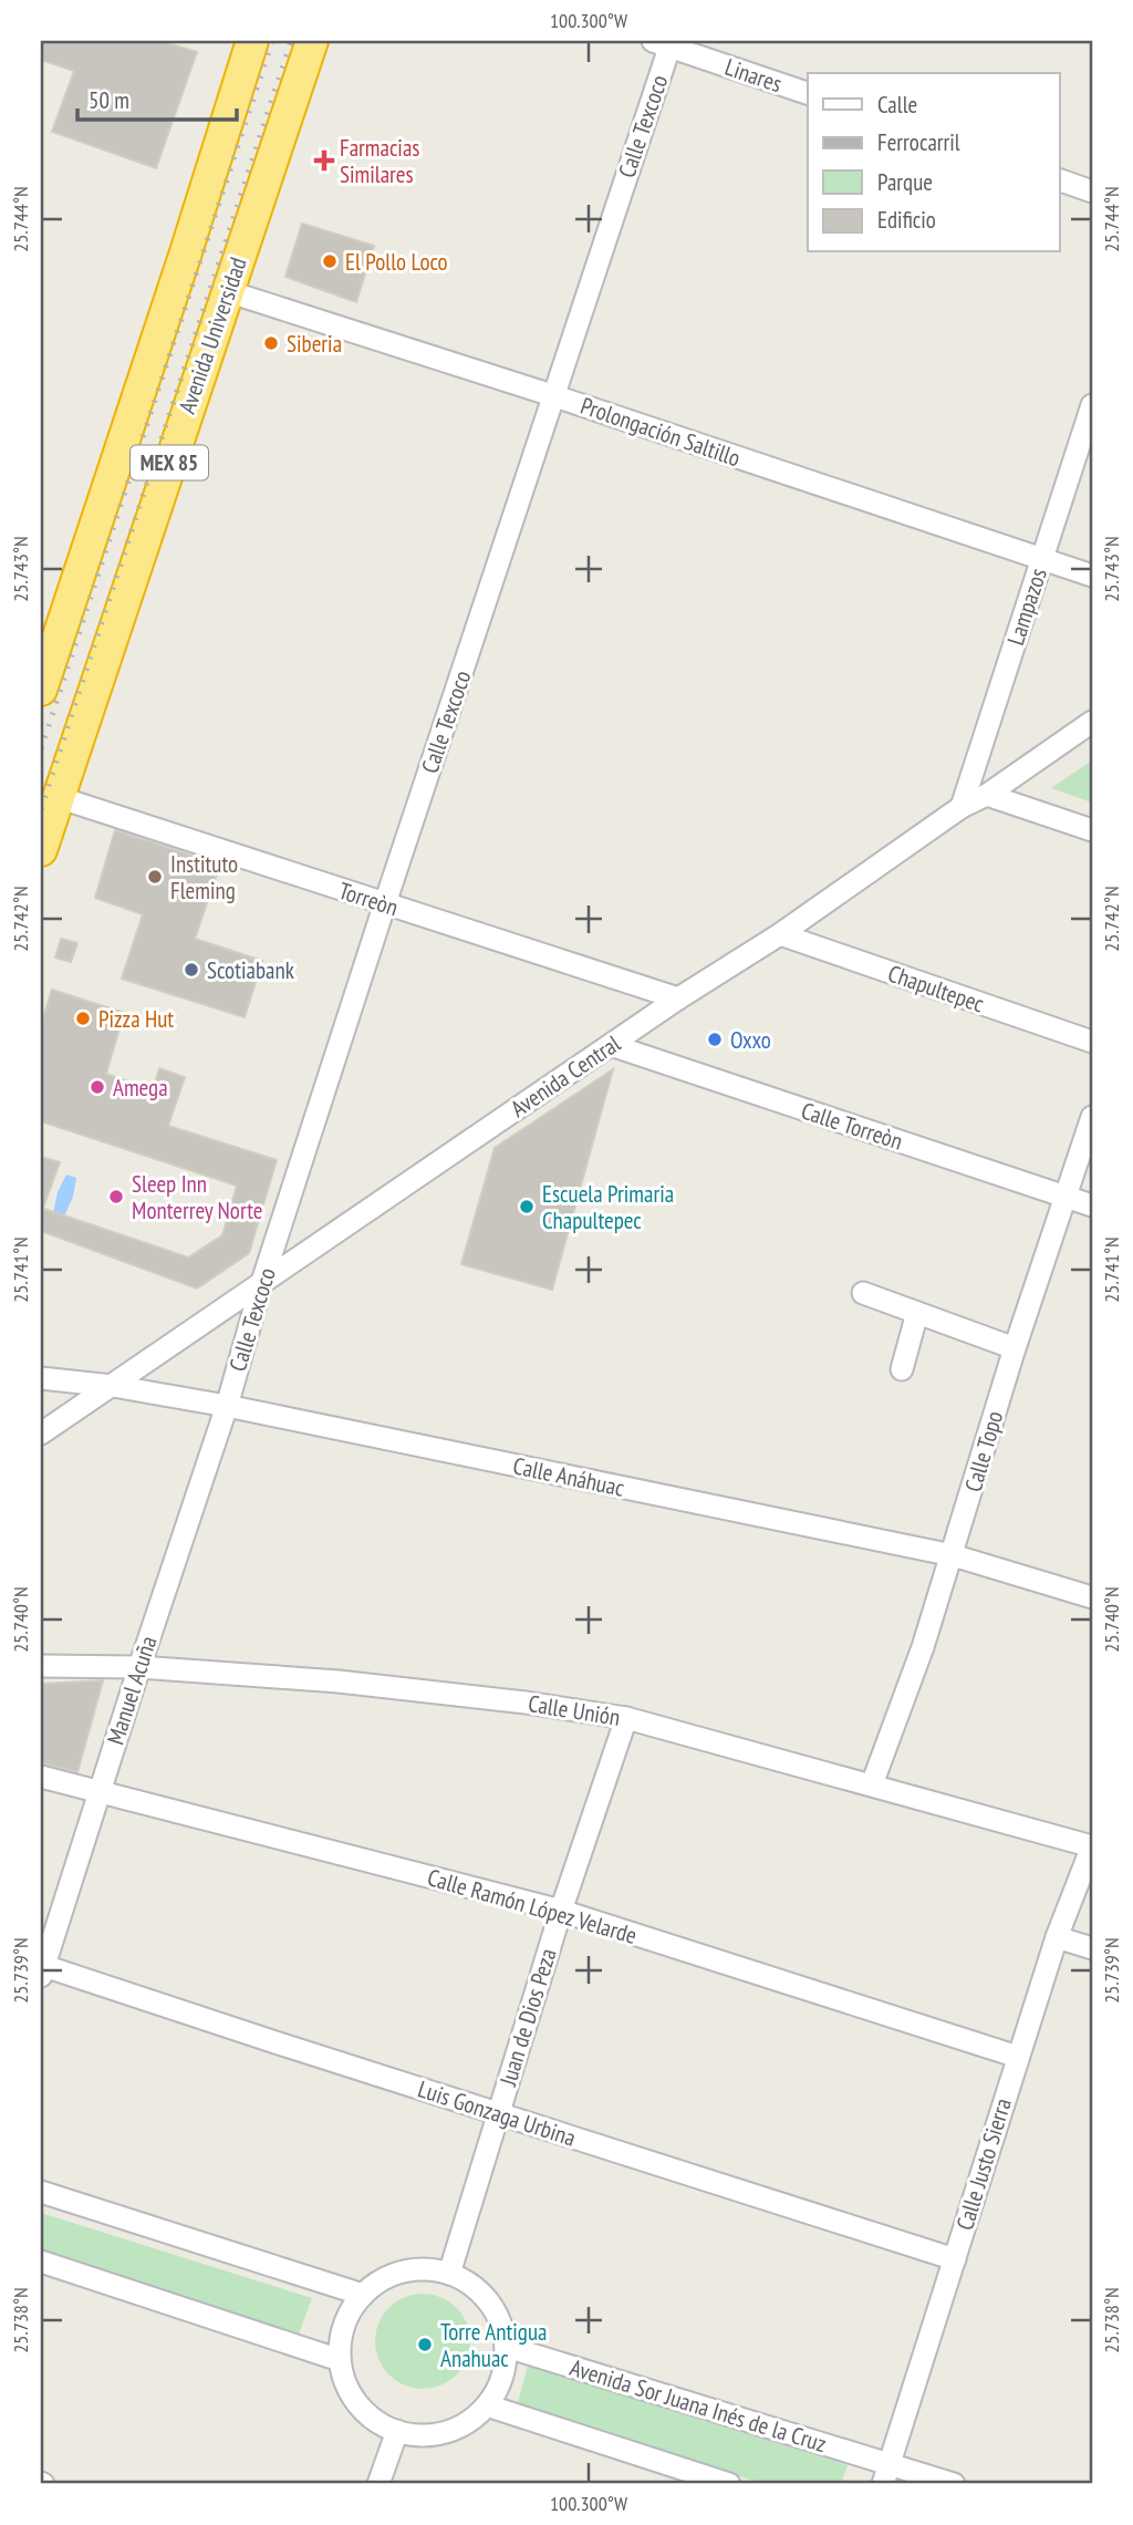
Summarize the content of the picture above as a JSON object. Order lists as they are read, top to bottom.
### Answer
{
  "streets": {
    "highway": ["Avenida Universidad", "MEX 85"],
    "street": [
      "Linares",
      "Calle Texcoco",
      "Prolongación Saltillo",
      "Lampazos",
      "Torreòn",
      "Chapultepec",
      "Avenida Central",
      "Calle Torreòn",
      "Calle Topo",
      "Calle Anáhuac",
      "Manuel Acuña",
      "Calle Unión",
      "Calle Ramón López Velarde",
      "Juan de Dios Peza",
      "Luis Gonzaga Urbina",
      "Calle Justo Sierra",
      "Avenida Sor Juana Inés de la Cruz"
    ]
  },
  "crossings": [
    ["Linares", "Calle Texcoco"],
    ["Calle Texcoco", "Prolongación Saltillo"],
    ["Calle Texcoco", "Torreòn"],
    ["Calle Texcoco", "Avenida Central"],
    ["Calle Texcoco", "Calle Anáhuac"],
    ["Calle Texcoco", "Manuel Acuña"],
    ["Avenida Universidad", "Prolongación Saltillo"],
    ["Avenida Universidad", "Torreòn"],
    ["Prolongación Saltillo", "Lampazos"],
    ["Lampazos", "Avenida Central"],
    ["Torreòn", "Avenida Central"],
    ["Chapultepec", "Avenida Central"],
    ["Avenida Central", "Calle Torreòn"],
    ["Avenida Central", "Calle Anáhuac"],
    ["Calle Torreòn", "Calle Topo"],
    ["Calle Topo", "Calle Anáhuac"],
    ["Calle Topo", "Calle Unión"],
    ["Calle Anáhuac", "Manuel Acuña"],
    ["Manuel Acuña", "Calle Unión"],
    ["Manuel Acuña", "Calle Ramón López Velarde"],
    ["Manuel Acuña", "Luis Gonzaga Urbina"],
    ["Calle Unión", "Juan de Dios Peza"],
    ["Calle Unión", "Calle Justo Sierra"],
    ["Calle Ramón López Velarde", "Juan de Dios Peza"],
    ["Calle Ramón López Velarde", "Calle Justo Sierra"],
    ["Juan de Dios Peza", "Luis Gonzaga Urbina"],
    ["Juan de Dios Peza", "Avenida Sor Juana Inés de la Cruz"],
    ["Luis Gonzaga Urbina", "Calle Justo Sierra"],
    ["Calle Justo Sierra", "Avenida Sor Juana Inés de la Cruz"]
  ],
  "places": {
    "health": ["Farmacias Similares"],
    "other": [
      "El Pollo Loco",
      "Siberia",
      "Instituto Fleming",
      "Scotiabank",
      "Pizza Hut",
      "Oxxo",
      "Amega",
      "Sleep Inn Monterrey Norte",
      "Escuela Primaria Chapultepec",
      "Torre Antigua Anahuac"
    ]
  },
  "legend": [
    "Calle",
    "Ferrocarril",
    "Parque",
    "Edificio"
  ],
  "scale_bar": "50 m",
  "coordinates": [
    "100.300°W",
    "25.744°N",
    "25.743°N",
    "25.742°N",
    "25.741°N",
    "25.740°N",
    "25.739°N",
    "25.738°N"
  ]
}
